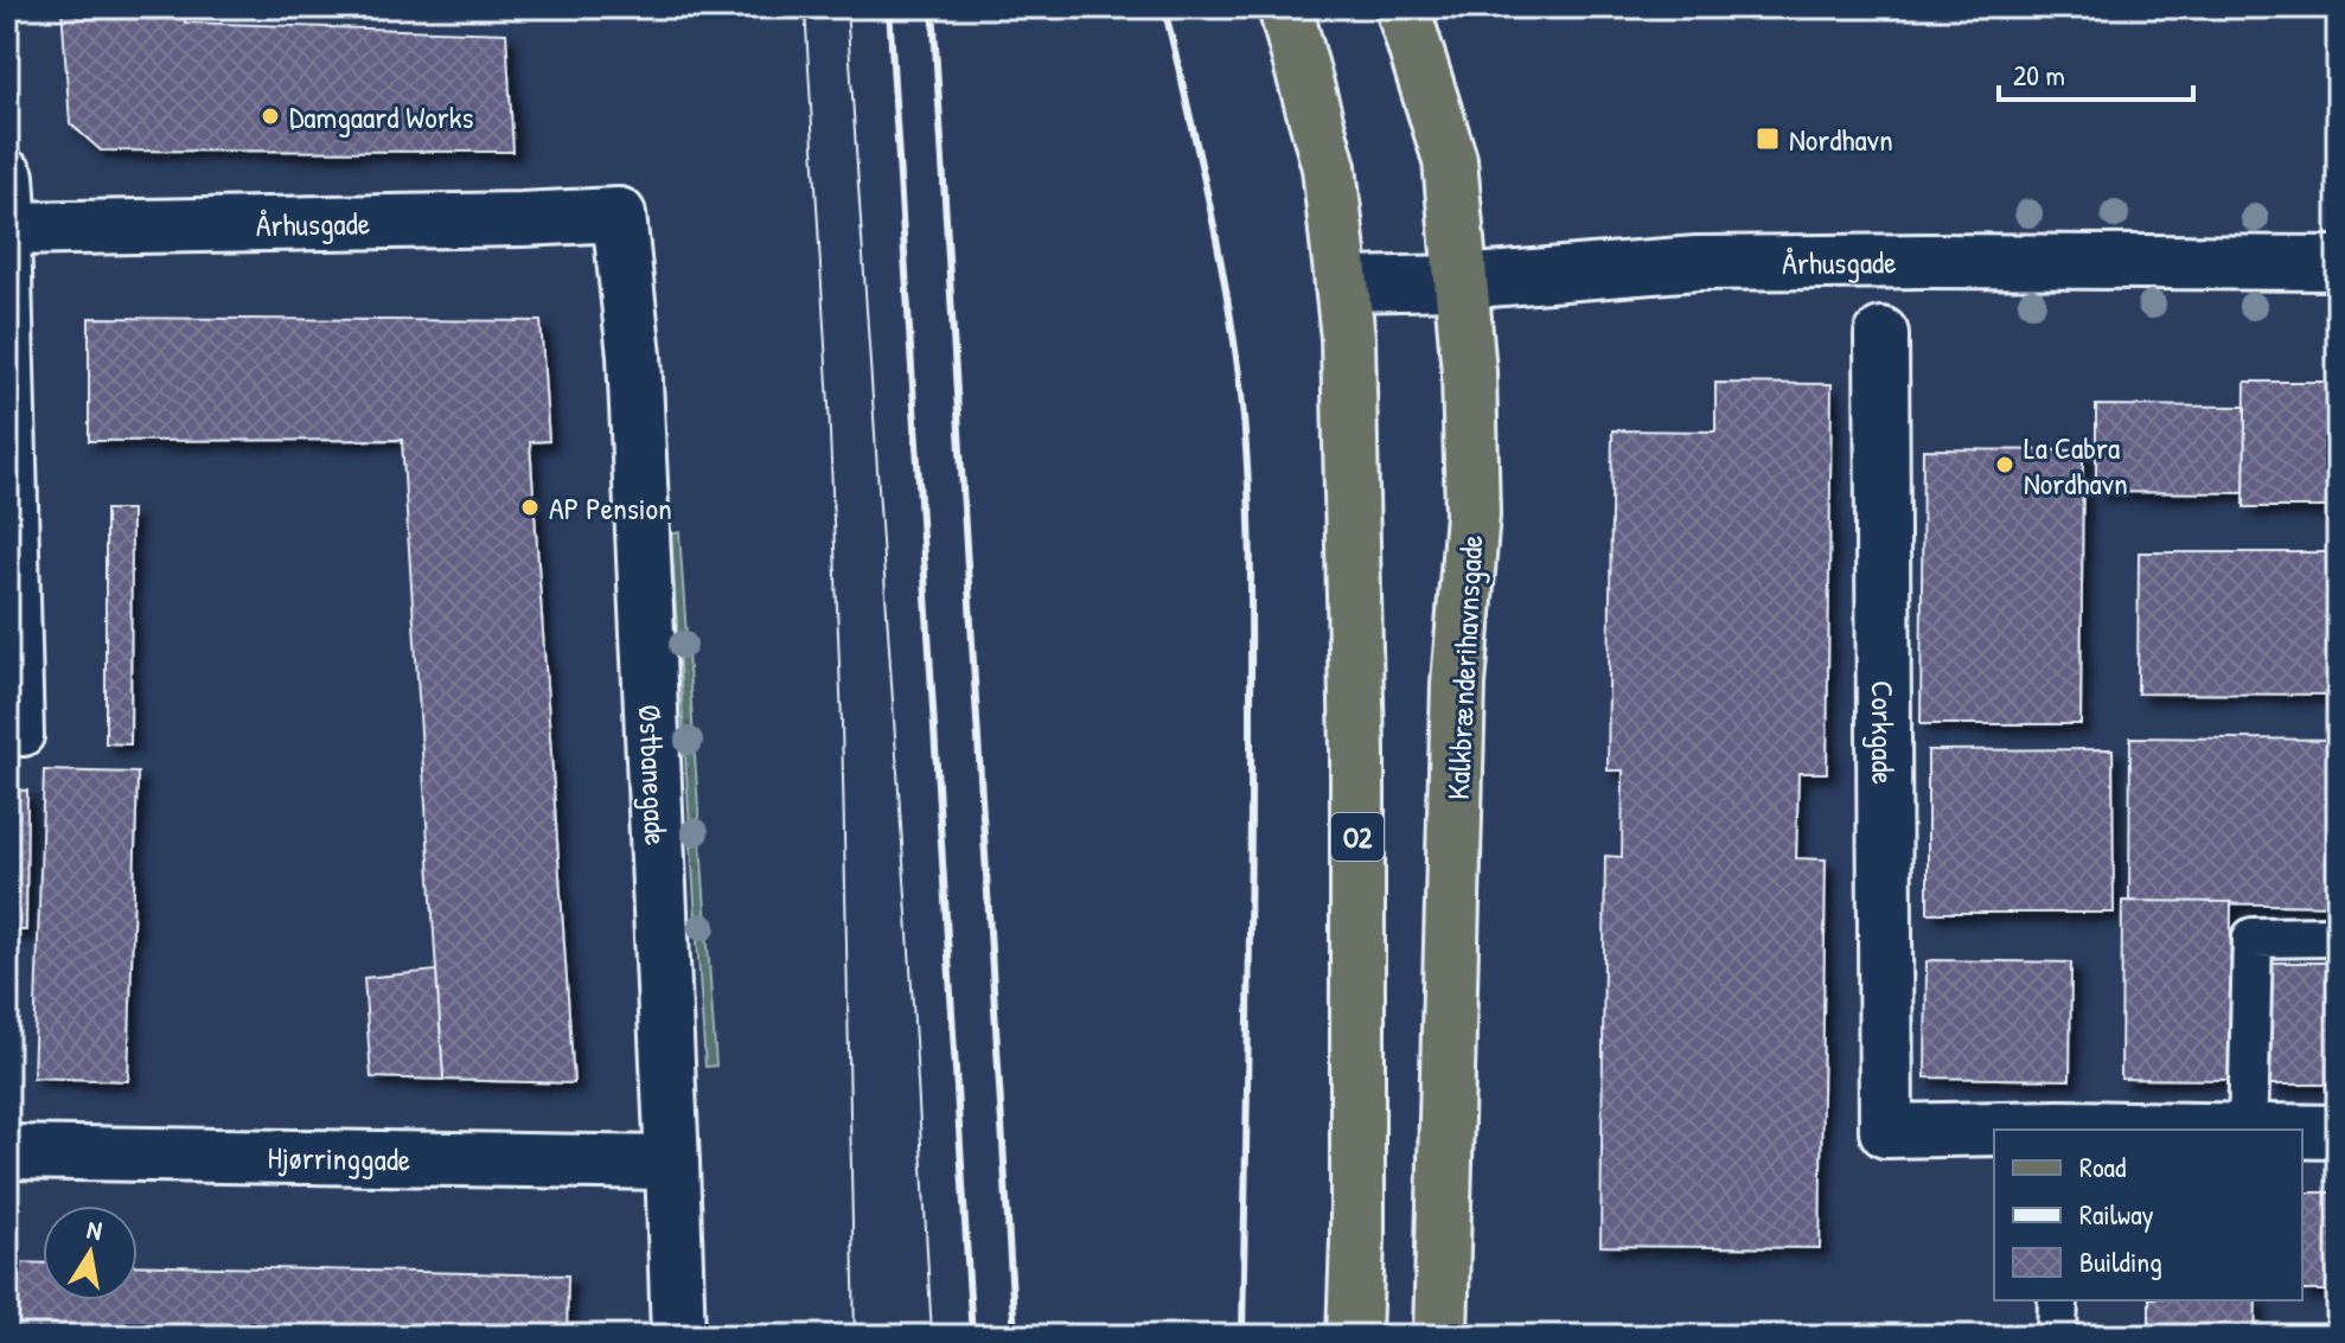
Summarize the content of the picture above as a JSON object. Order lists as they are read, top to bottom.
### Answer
{
  "streets": {
    "main road": ["Kalkbrænderihavnsgade", "O2"],
    "street": [
      "Århusgade",
      "Corkgade",
      "Østbanegade",
      "Hjørringgade"
    ]
  },
  "crossings": [
    ["Århusgade", "Kalkbrænderihavnsgade"],
    ["Århusgade", "Østbanegade"],
    ["Århusgade", "O2"],
    ["Østbanegade", "Hjørringgade"]
  ],
  "places": {
    "other": ["Damgaard Works", "La Cabra Nordhavn", "AP Pension"],
    "transit": ["Nordhavn"]
  },
  "legend": ["Road", "Railway", "Building"],
  "scale_bar": "20 m",
  "north": "top"
}
